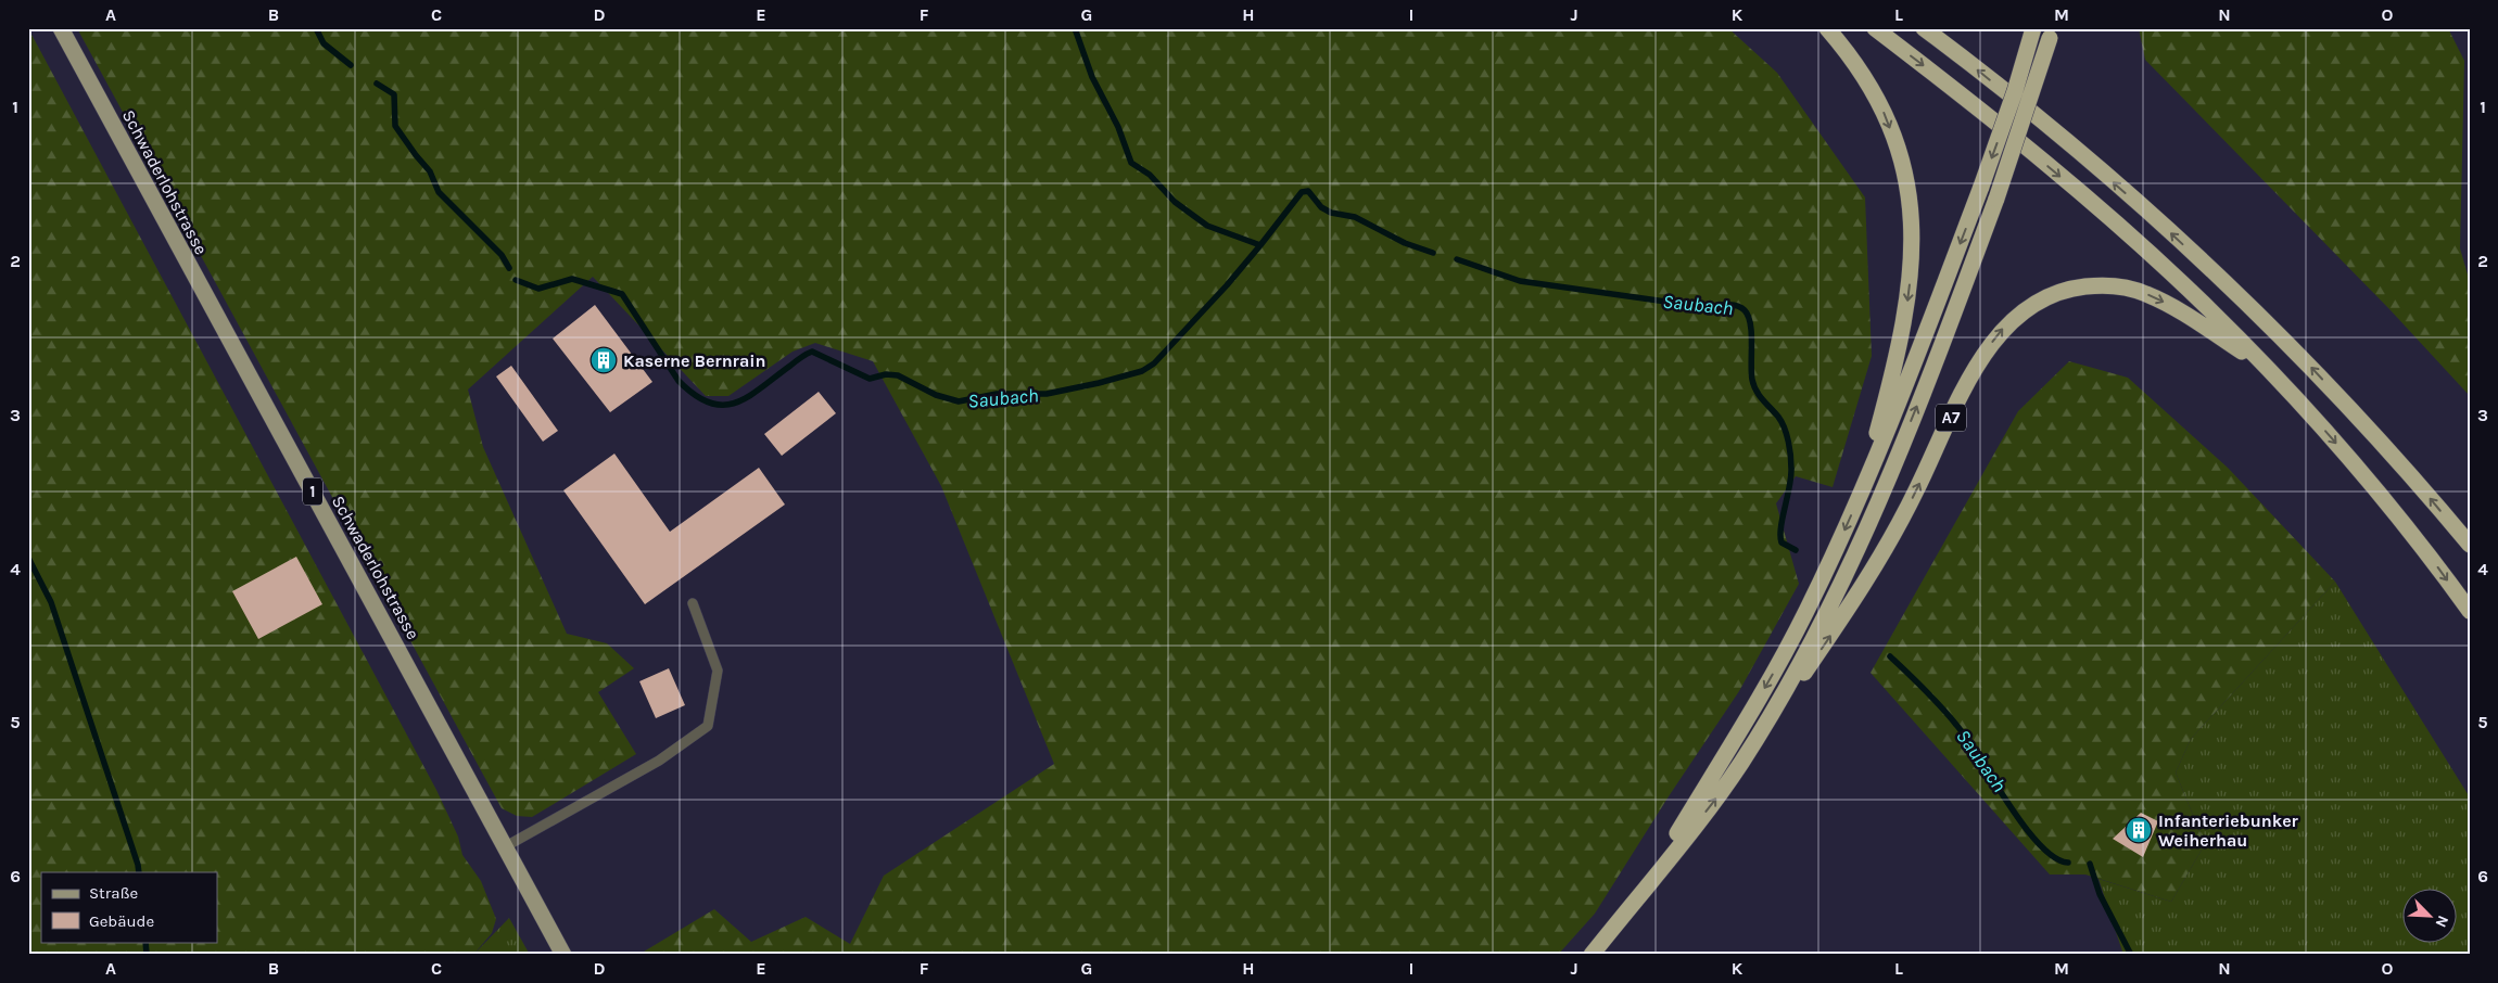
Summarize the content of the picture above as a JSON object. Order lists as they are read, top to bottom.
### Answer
{
  "streets": {
    "highway": ["A7"],
    "main road": ["Schwaderlohstrasse", "1"]
  },
  "water": ["Saubach"],
  "places": {
    "building": ["Kaserne Bernrain", "Infanteriebunker Weiherhau"]
  },
  "legend": ["Straße", "Gebäude"],
  "north": "bottom right",
  "grid": {
    "columns": [
      "A",
      "B",
      "C",
      "D",
      "E",
      "F",
      "G",
      "H",
      "I",
      "J",
      "K",
      "L",
      "M",
      "N",
      "O"
    ],
    "rows": [
      "1",
      "2",
      "3",
      "4",
      "5",
      "6"
    ]
  }
}
